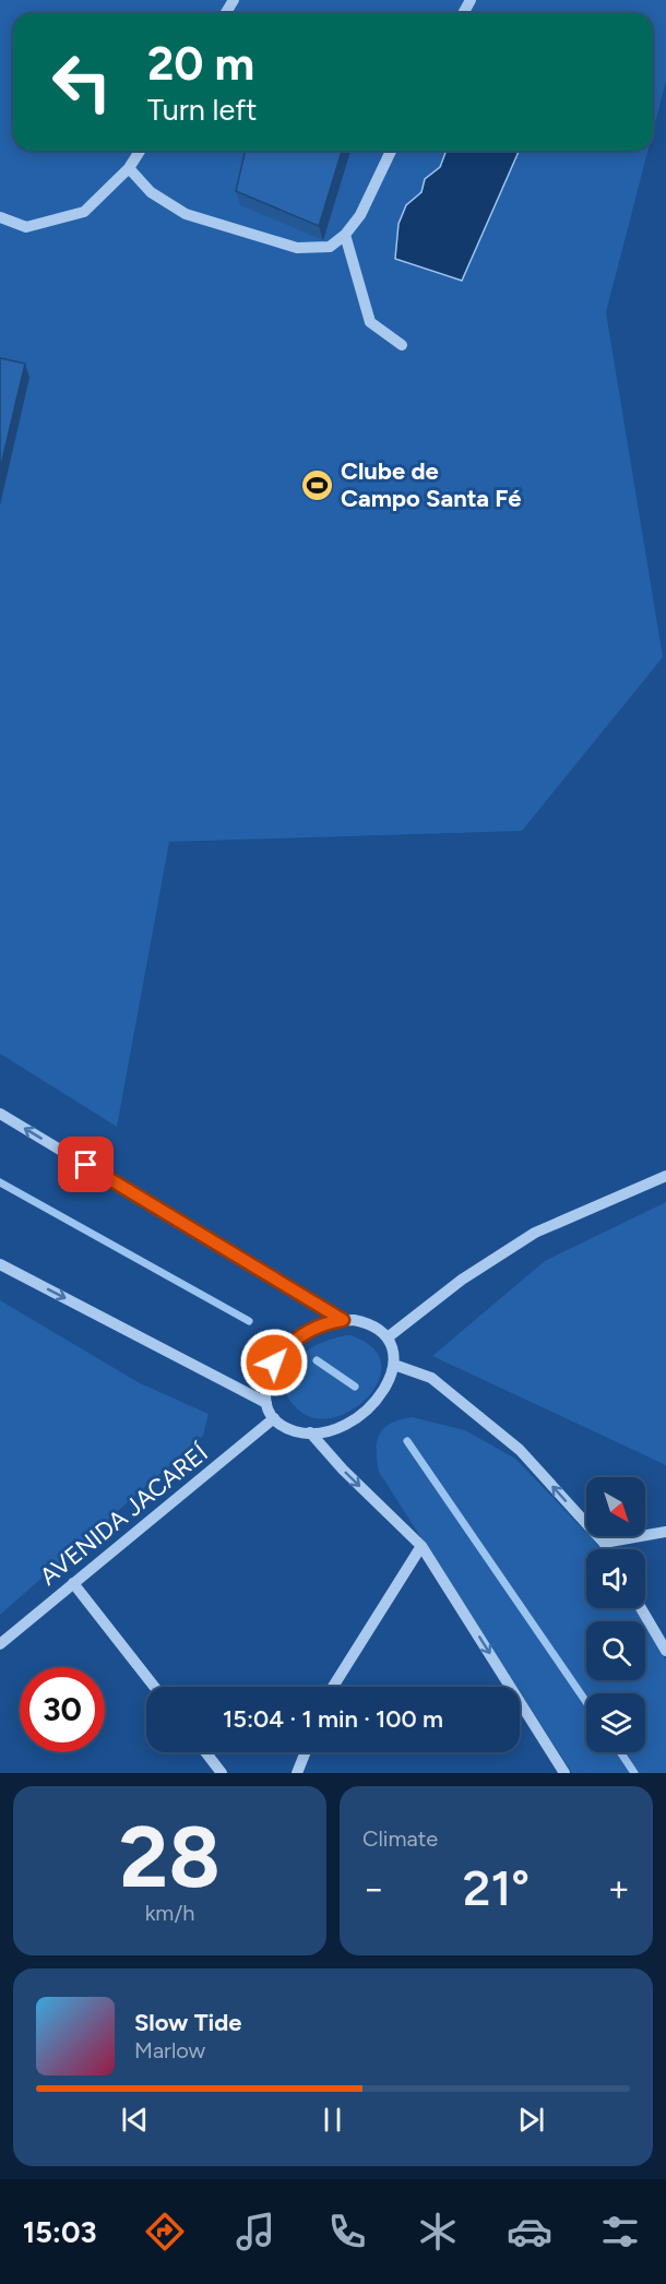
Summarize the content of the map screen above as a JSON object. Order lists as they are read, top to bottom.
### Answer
{
  "streets": {
    "street": ["AVENIDA JACAREÍ"]
  },
  "places": {
    "sports": ["Clube de Campo Santa Fé"]
  },
  "north": "bottom right",
  "page": {
    "turn": ["20 m", "Turn left"],
    "limit": "30",
    "trip": "15:04 · 1 min · 100 m",
    "tile": [
      ["28", "km/h"],
      "Climate"
    ],
    "heat": ["−", "21°", "+"],
    "song": ["Slow Tide", "Marlow"],
    "tabs": "15:03"
  }
}
